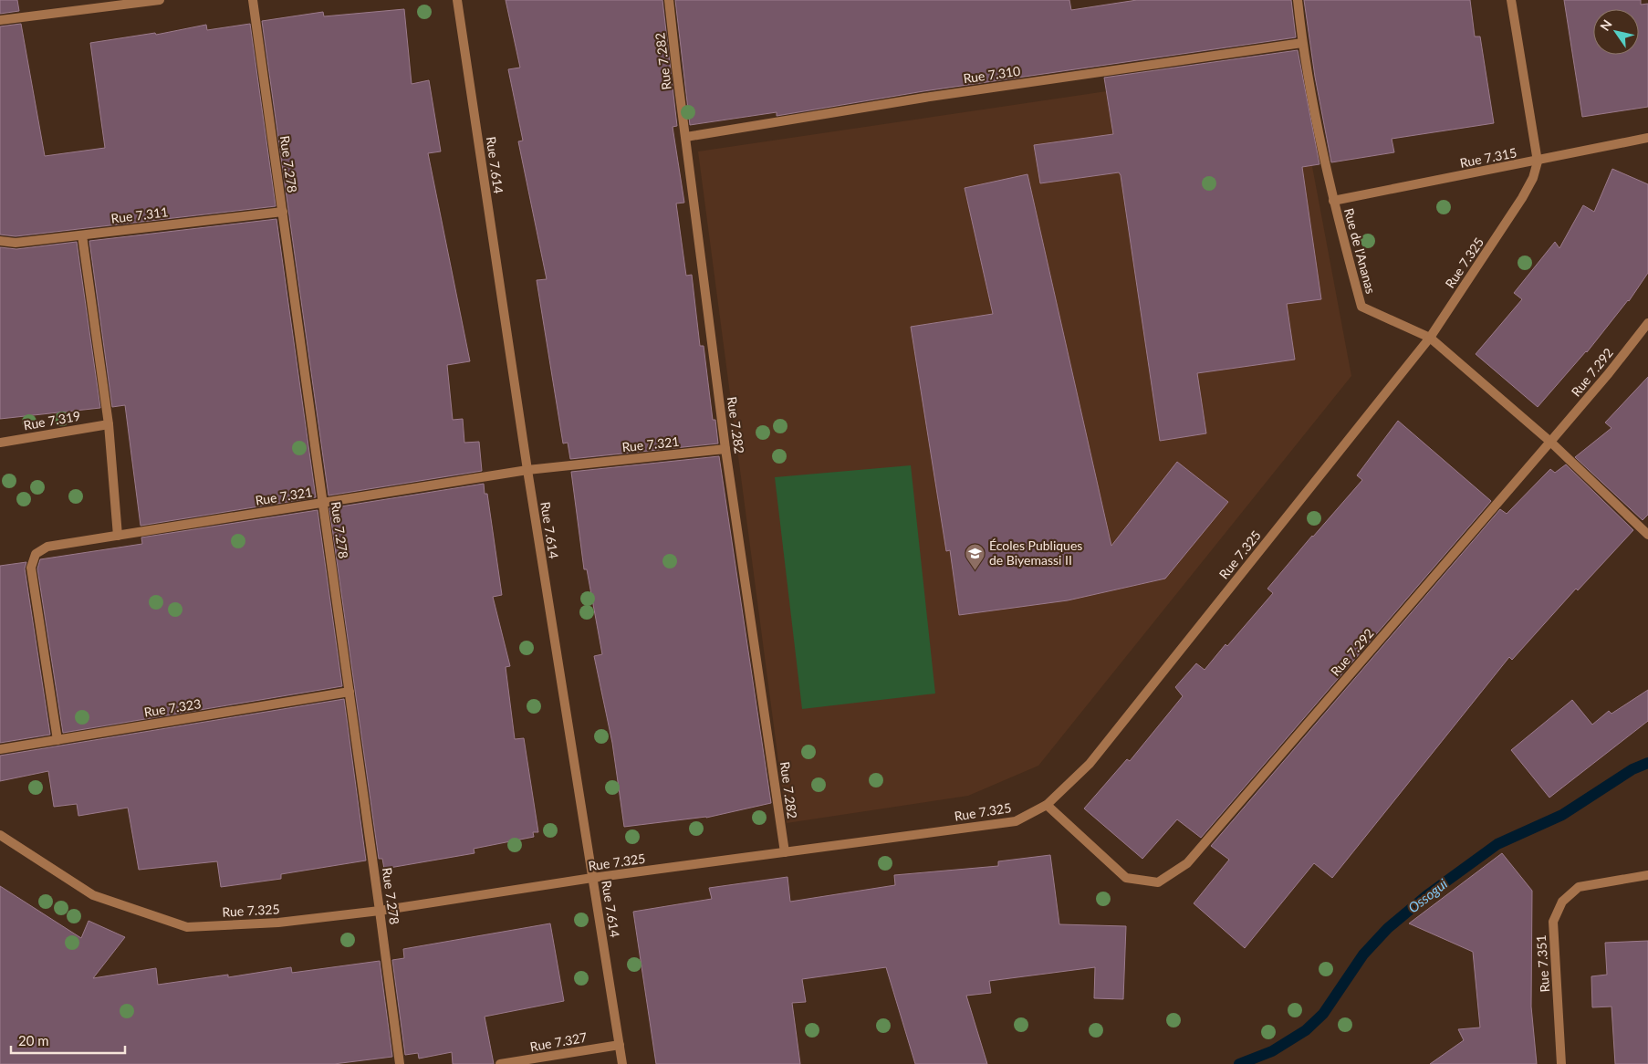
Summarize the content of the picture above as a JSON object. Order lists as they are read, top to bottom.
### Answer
{
  "streets": {
    "street": [
      "Rue 7.282",
      "Rue 7.310",
      "Rue 7.315",
      "Rue 7.278",
      "Rue 7.614",
      "Rue 7.311",
      "Rue de l'Ananas",
      "Rue 7.325",
      "Rue 7.292",
      "Rue 7.319",
      "Rue 7.321",
      "Rue 7.323",
      "Rue 7.351",
      "Rue 7.327"
    ]
  },
  "crossings": [
    ["Rue 7.282", "Rue 7.310"],
    ["Rue 7.282", "Rue 7.325"],
    ["Rue 7.282", "Rue 7.321"],
    ["Rue 7.310", "Rue de l'Ananas"],
    ["Rue 7.315", "Rue de l'Ananas"],
    ["Rue 7.315", "Rue 7.325"],
    ["Rue 7.278", "Rue 7.311"],
    ["Rue 7.278", "Rue 7.325"],
    ["Rue 7.278", "Rue 7.321"],
    ["Rue 7.278", "Rue 7.323"],
    ["Rue 7.614", "Rue 7.325"],
    ["Rue 7.614", "Rue 7.321"],
    ["Rue 7.614", "Rue 7.327"],
    ["Rue de l'Ananas", "Rue 7.325"],
    ["Rue de l'Ananas", "Rue 7.292"],
    ["Rue 7.325", "Rue 7.292"],
    ["Rue 7.321", "Rue 7.323"]
  ],
  "water": ["Ossogui"],
  "places": {
    "school or university": ["Écoles Publiques de Biyemassi II"]
  },
  "scale_bar": "20 m",
  "north": "top left"
}
